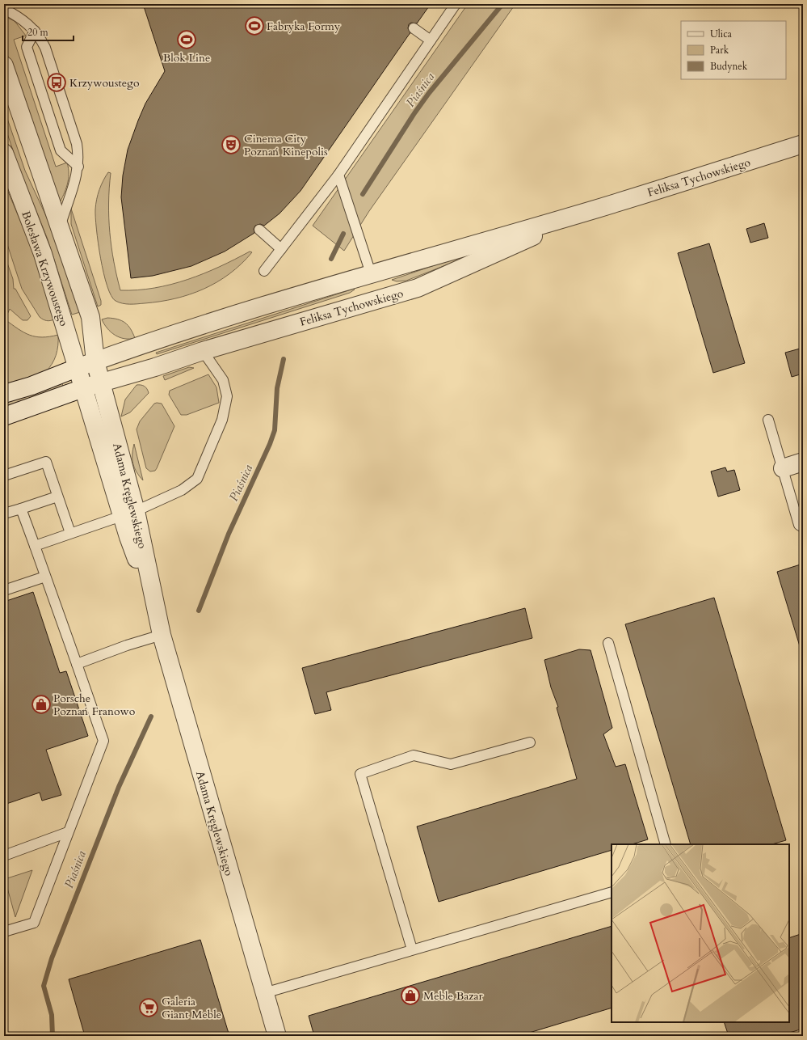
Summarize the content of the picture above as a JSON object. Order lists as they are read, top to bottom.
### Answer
{
  "streets": {
    "street": ["Feliksa Tychowskiego", "Bolesława Krzywoustego", "Adama Kręglewskiego"]
  },
  "crossings": [
    ["Feliksa Tychowskiego", "Bolesława Krzywoustego"],
    ["Feliksa Tychowskiego", "Adama Kręglewskiego"],
    ["Bolesława Krzywoustego", "Adama Kręglewskiego"]
  ],
  "water": ["Piaśnica"],
  "places": {
    "sports": ["Fabryka Formy", "Blok Line"],
    "bus stop": ["Krzywoustego"],
    "theatre": ["Cinema City Poznań Kinepolis"],
    "shop": ["Porsche Poznań Franowo", "Meble Bazar"],
    "supermarket": ["Galeria Giant Meble"]
  },
  "legend": ["Ulica", "Park", "Budynek"],
  "scale_bar": "20 m"
}
